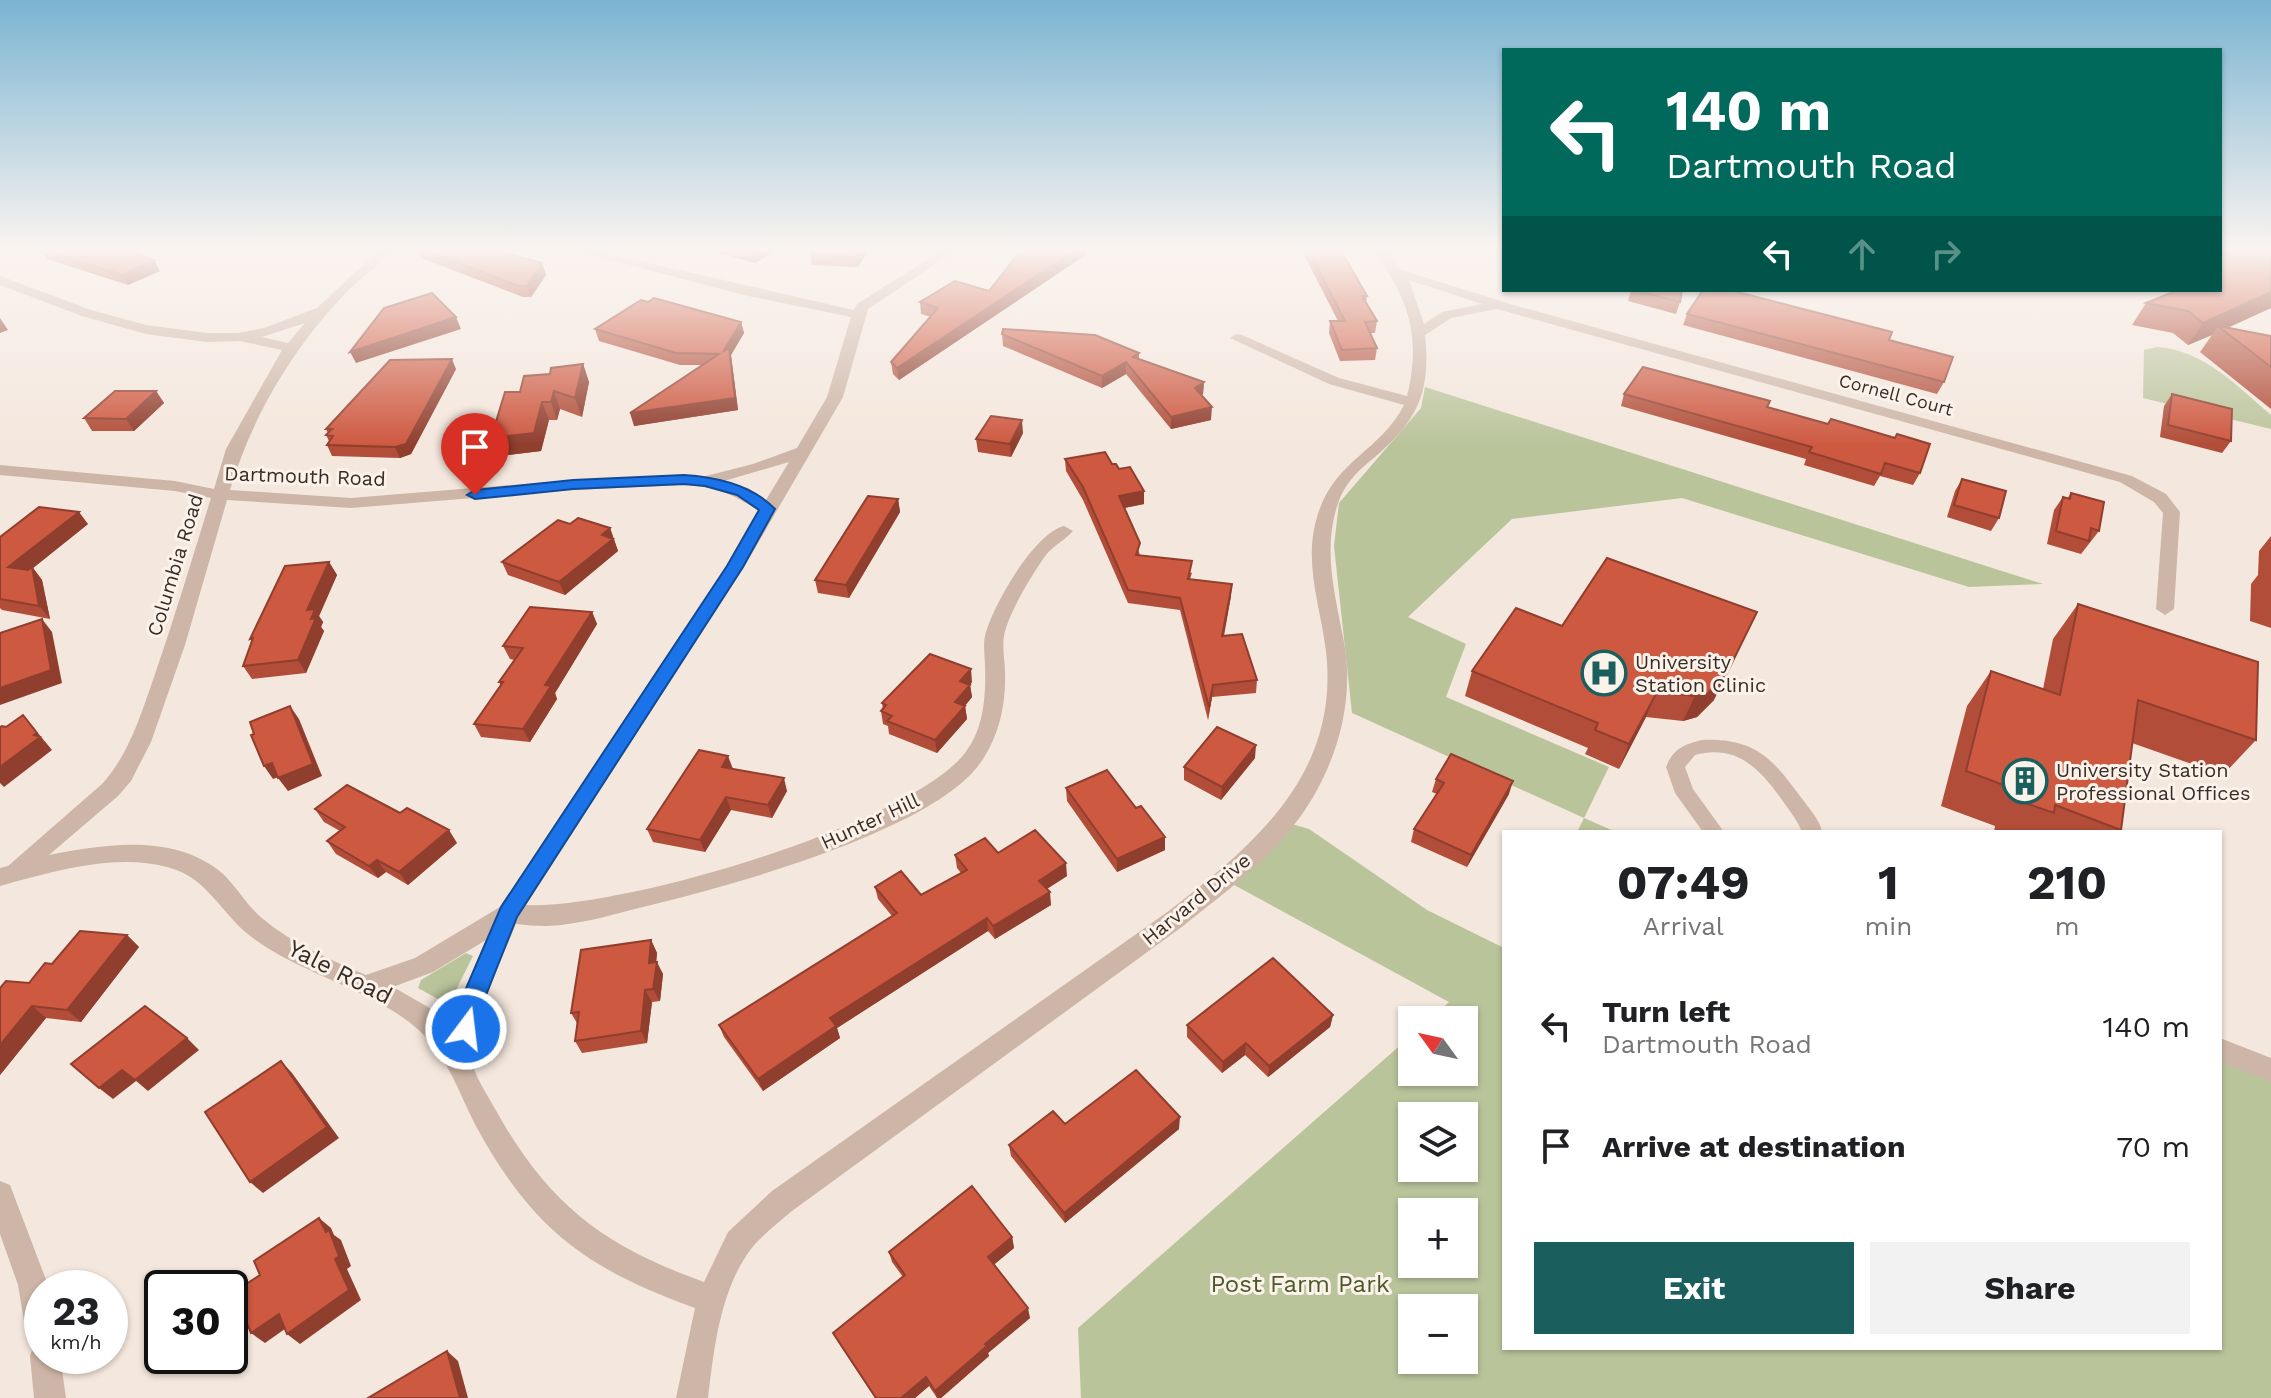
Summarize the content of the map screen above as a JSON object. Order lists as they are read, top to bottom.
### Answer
{
  "streets": {
    "street": [
      "Cornell Court",
      "Dartmouth Road",
      "Columbia Road",
      "Hunter Hill",
      "Harvard Drive",
      "Yale Road"
    ]
  },
  "crossings": [
    ["Cornell Court", "Harvard Drive"],
    ["Dartmouth Road", "Columbia Road"],
    ["Columbia Road", "Yale Road"],
    ["Harvard Drive", "Yale Road"]
  ],
  "parks": ["Post Farm Park"],
  "places": {
    "hospital": ["University Station Clinic"],
    "building": ["University Station Professional Offices"]
  },
  "north": "top left",
  "page": {
    "turn": ["140 m", "Dartmouth Road"],
    "eta": [
      "07:49",
      "Arrival",
      "1",
      "min",
      "210",
      "m"
    ],
    "list": [
      {
        "name": "Turn left",
        "note": "Dartmouth Road",
        "value": "140 m"
      },
      {
        "name": "Arrive at destination",
        "value": "70 m"
      }
    ],
    "map_buttons": ["+", "−"],
    "buttons": ["Exit", "Share"],
    "speed": "23 km/h",
    "limit": "30"
  }
}
